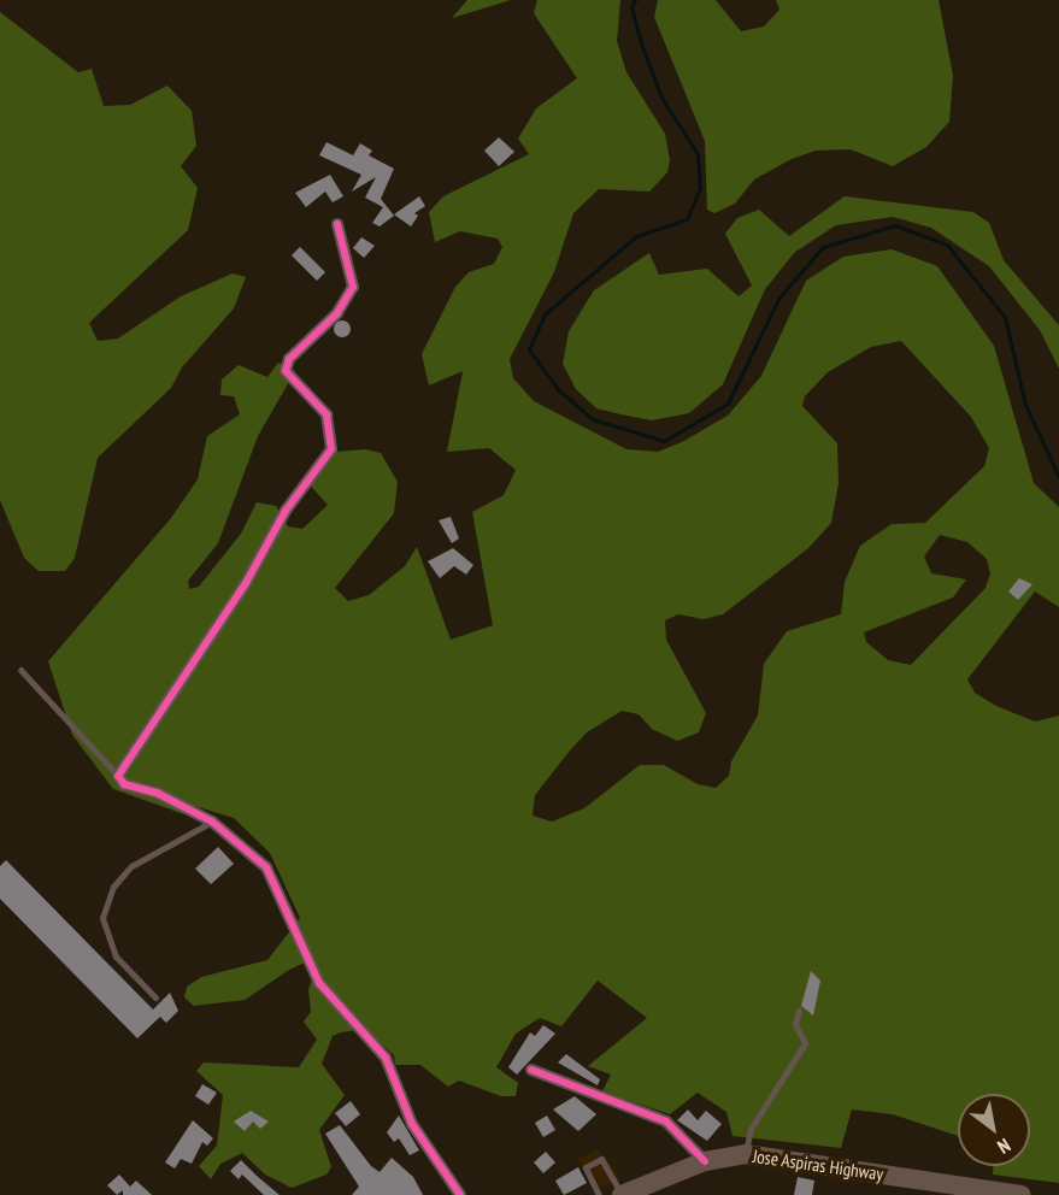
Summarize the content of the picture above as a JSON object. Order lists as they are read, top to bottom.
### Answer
{
  "streets": {
    "main road": ["Jose Aspiras Highway"]
  },
  "north": "bottom right"
}
